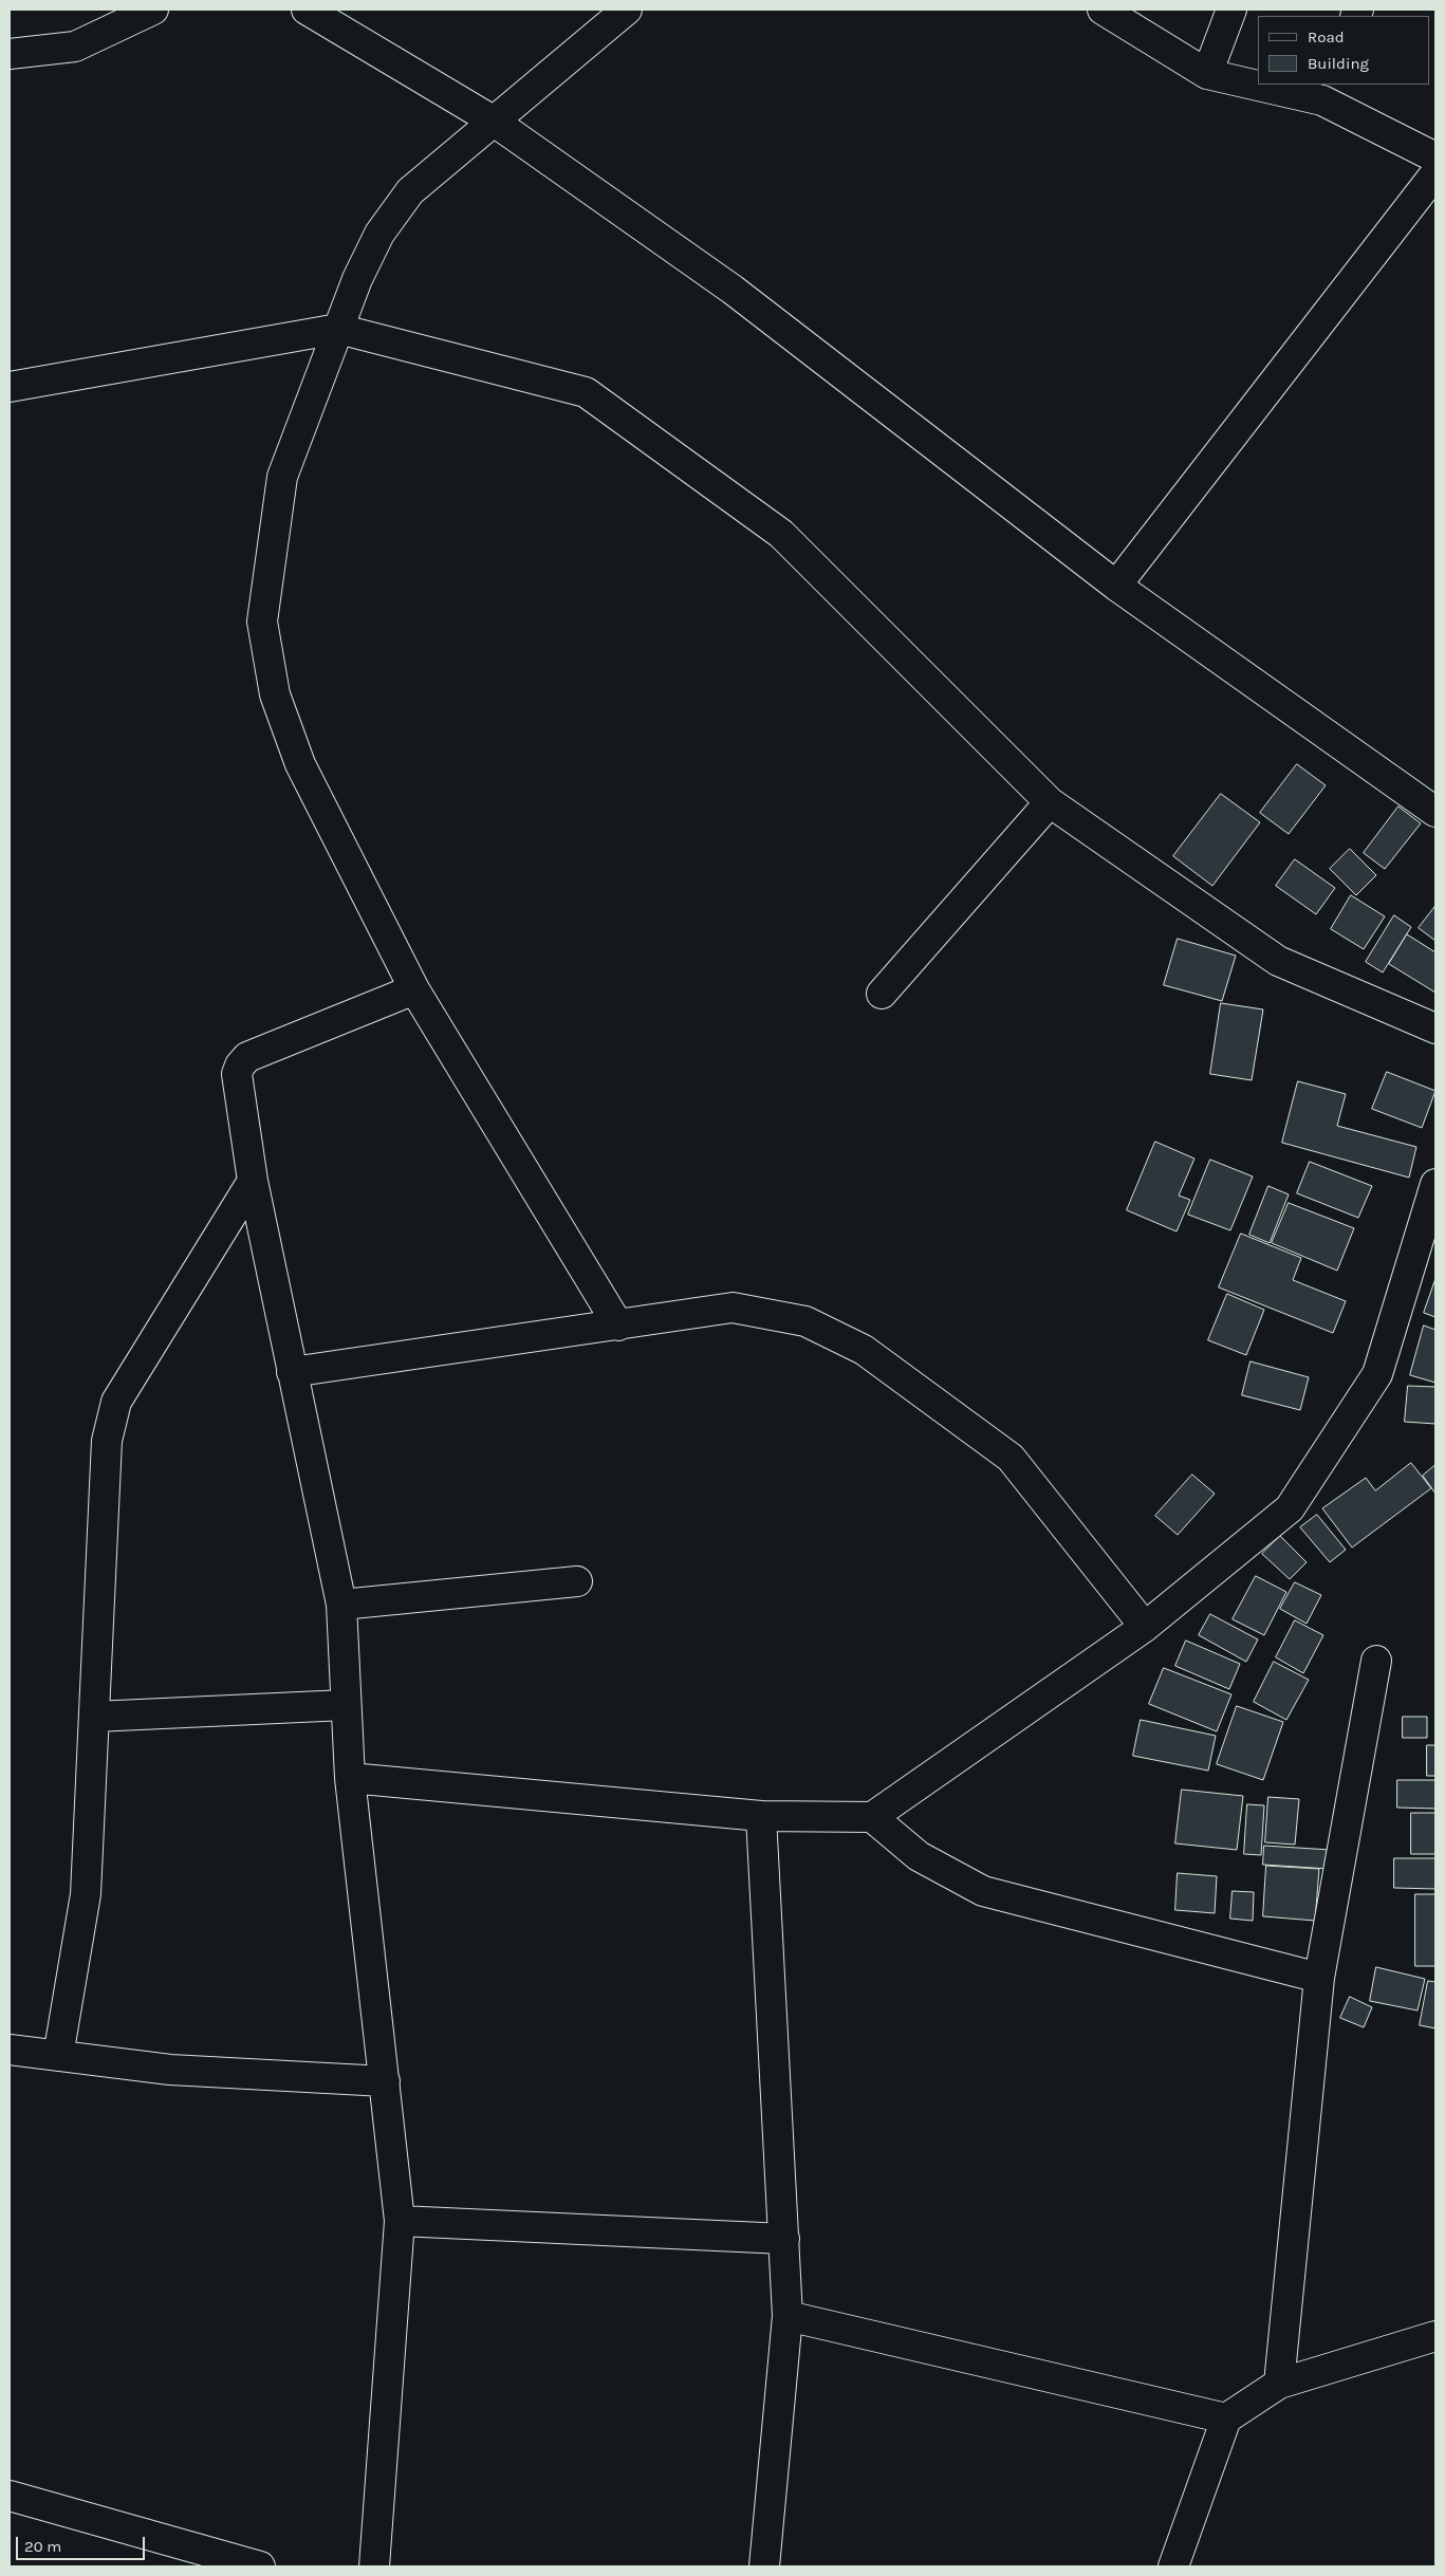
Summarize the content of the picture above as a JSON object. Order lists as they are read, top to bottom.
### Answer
{
  "legend": ["Road", "Building"],
  "scale_bar": "20 m"
}
